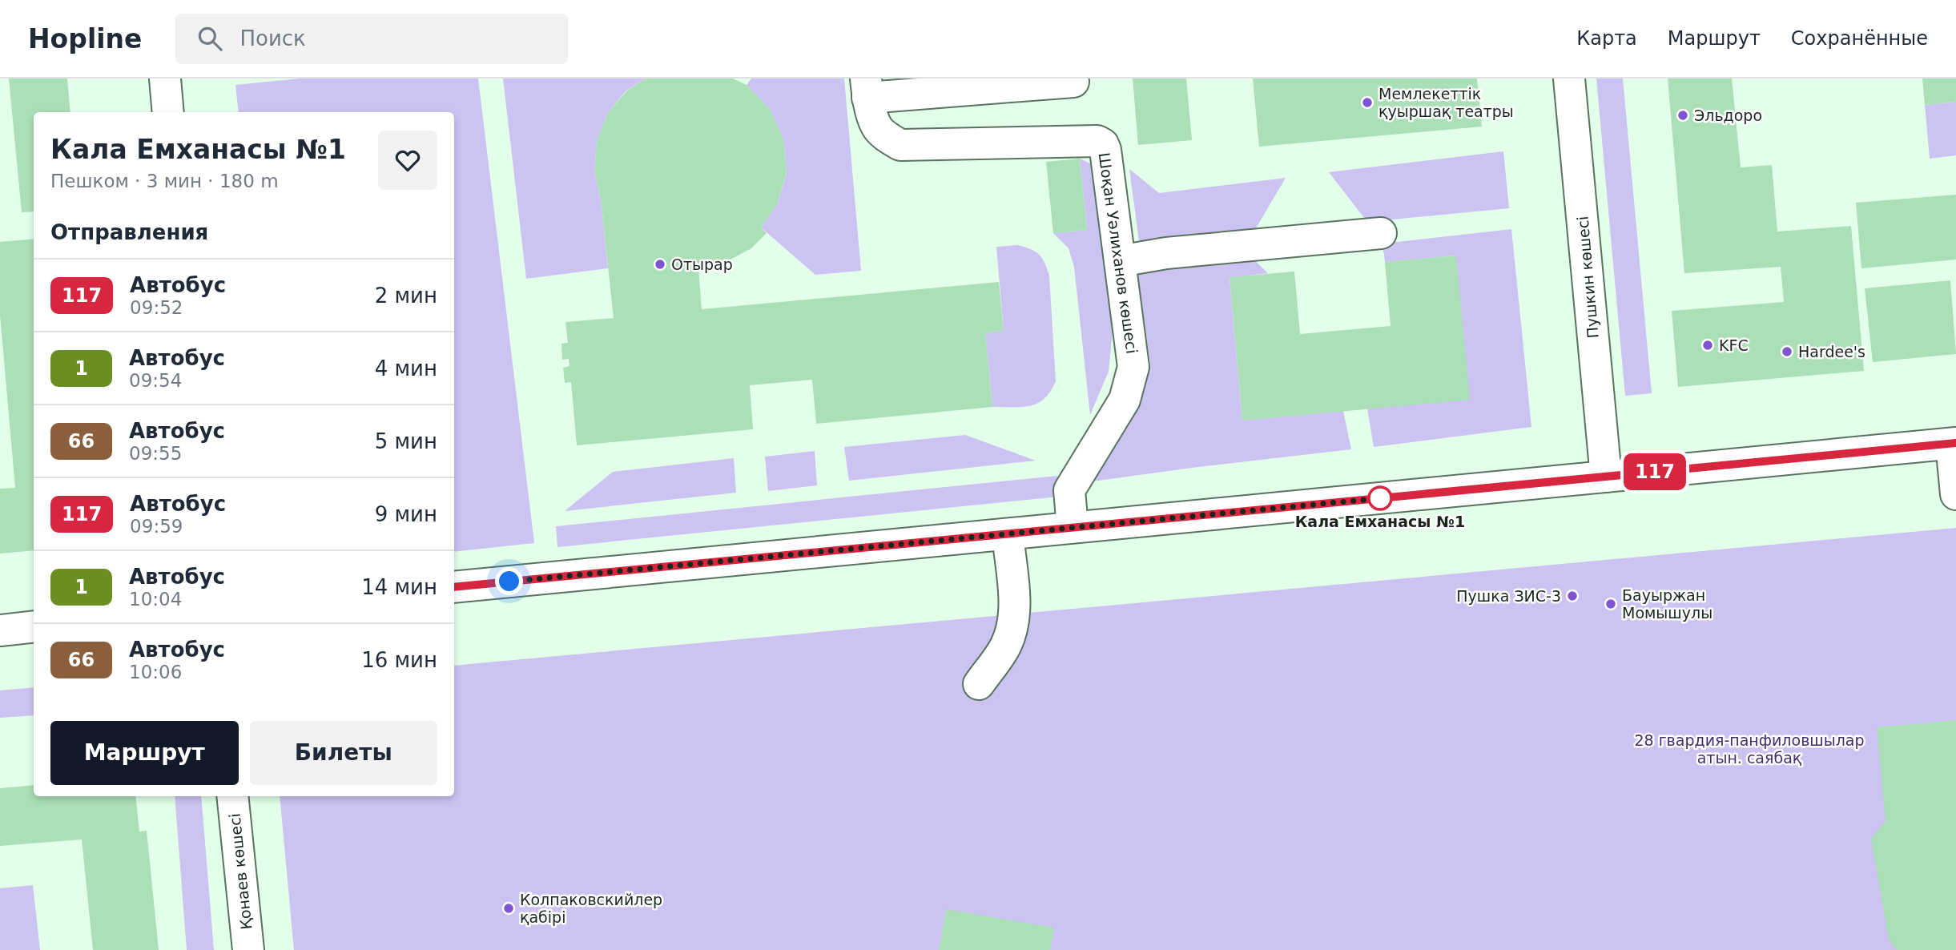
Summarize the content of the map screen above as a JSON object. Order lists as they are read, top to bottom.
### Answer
{
  "streets": {
    "street": ["Шоқан Уәлиханов көшесі", "Пушкин көшесі", "Қонаев көшесі"]
  },
  "parks": ["28 гвардия-панфиловшылар атын. саябақ"],
  "places": [
    "Мемлекеттік қуыршақ театры",
    "Эльдоро",
    "Отырар",
    "KFC",
    "Hardee's",
    "Кала Eмханасы №1",
    "Пушка ЗИС-3",
    "Бауыржан Момышулы",
    "Колпаковскийлер қабірі"
  ],
  "lines": ["bus line 117"],
  "page": {
    "header": "Hopline",
    "search": "Поиск",
    "nav": ["Карта", "Маршрут", "Сохранённые"],
    "on_map": "117",
    "heading": [
      ["Кала Eмханасы №1", "Пешком · 3 мин · 180 m"],
      "Отправления"
    ],
    "list": [
      {
        "mark": "117",
        "name": "Автобус",
        "note": "09:52",
        "value": "2 мин"
      },
      {
        "mark": "1",
        "name": "Автобус",
        "note": "09:54",
        "value": "4 мин"
      },
      {
        "mark": "66",
        "name": "Автобус",
        "note": "09:55",
        "value": "5 мин"
      },
      {
        "mark": "117",
        "name": "Автобус",
        "note": "09:59",
        "value": "9 мин"
      },
      {
        "mark": "1",
        "name": "Автобус",
        "note": "10:04",
        "value": "14 мин"
      },
      {
        "mark": "66",
        "name": "Автобус",
        "note": "10:06",
        "value": "16 мин"
      }
    ],
    "buttons": ["Маршрут", "Билеты"]
  }
}
